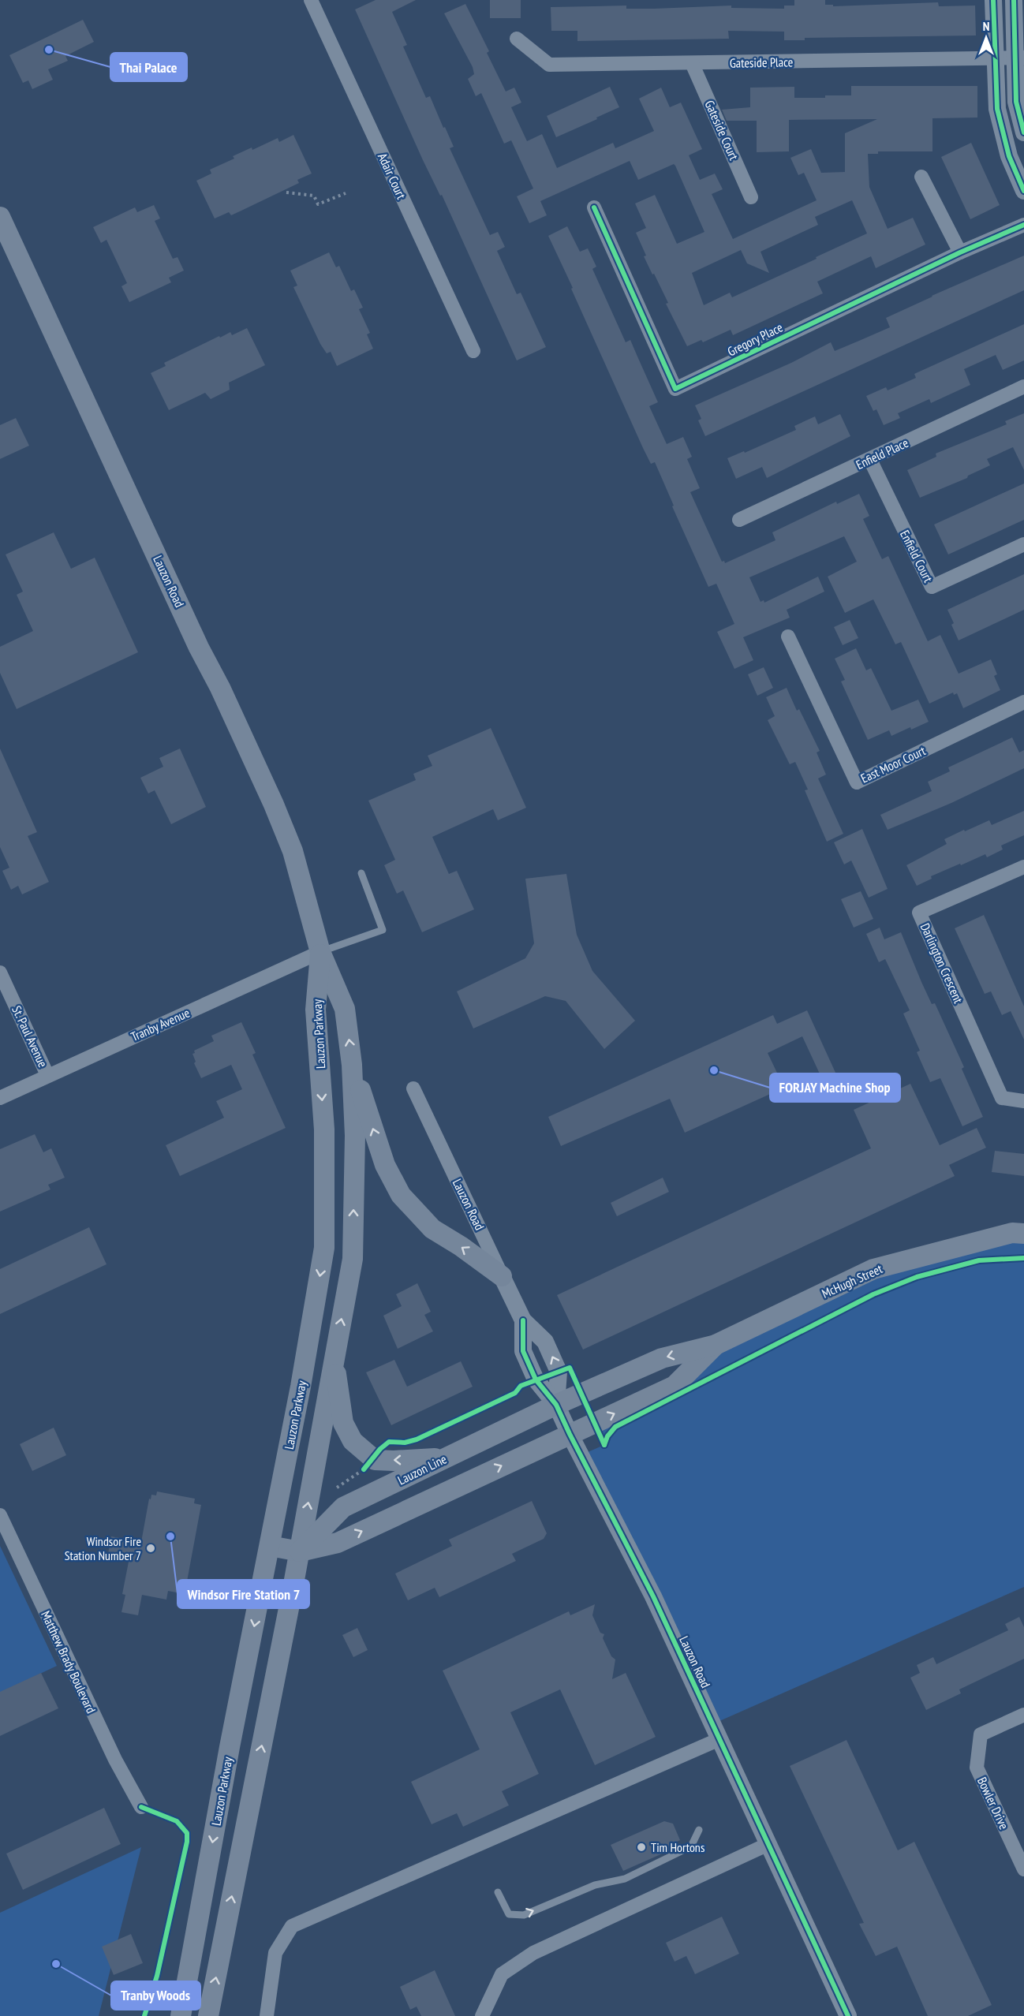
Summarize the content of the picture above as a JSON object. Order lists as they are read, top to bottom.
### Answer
{
  "streets": {
    "main road": [
      "Lauzon Road",
      "Lauzon Parkway",
      "McHugh Street",
      "Lauzon Line"
    ],
    "street": [
      "Gateside Place",
      "Gateside Court",
      "Adair Court",
      "Gregory Place",
      "Enfield Place",
      "Enfield Court",
      "East Moor Court",
      "Darlington Crescent",
      "Tranby Avenue",
      "St. Paul Avenue",
      "Matthew Brady Boulevard",
      "Bowler Drive"
    ]
  },
  "crossings": [
    ["Gateside Place", "Gateside Court"],
    ["Enfield Place", "Enfield Court"],
    ["Lauzon Road", "Tranby Avenue"],
    ["Lauzon Road", "Lauzon Parkway"],
    ["Lauzon Road", "McHugh Street"],
    ["Lauzon Road", "Lauzon Line"],
    ["Tranby Avenue", "Lauzon Parkway"],
    ["Tranby Avenue", "St. Paul Avenue"],
    ["Lauzon Parkway", "Lauzon Line"],
    ["McHugh Street", "Lauzon Line"]
  ],
  "places": [
    "Thai Palace",
    "FORJAY Machine Shop",
    "Windsor Fire Station 7",
    "Windsor Fire Station Number 7",
    "Tim Hortons",
    "Tranby Woods"
  ],
  "north": "top"
}
